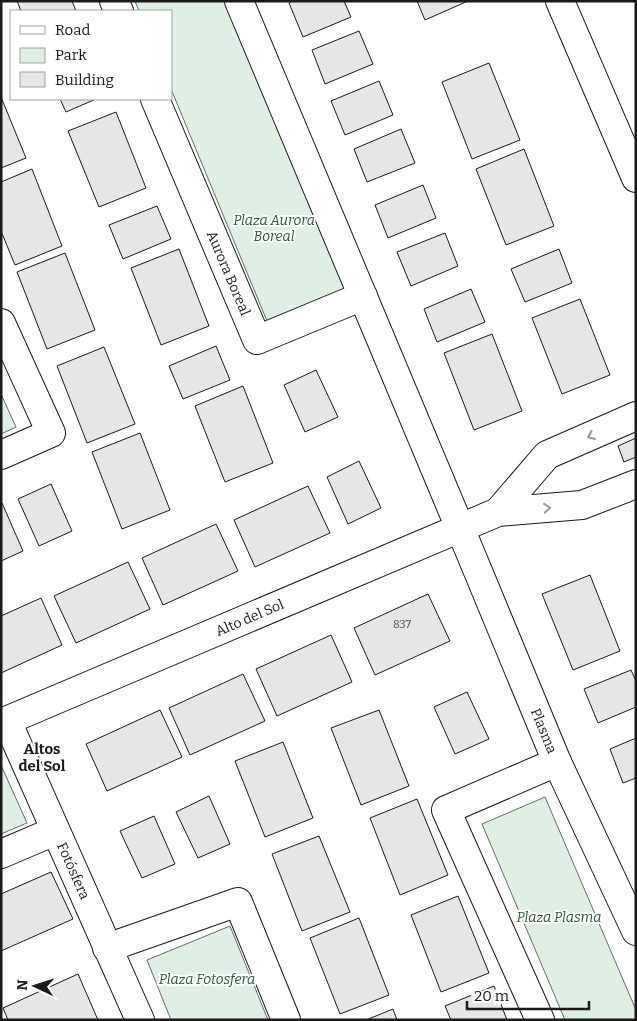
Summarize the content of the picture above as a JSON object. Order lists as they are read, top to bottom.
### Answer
{
  "streets": {
    "street": [
      "Aurora Boreal",
      "Alto del Sol",
      "Plasma",
      "Fotósfera"
    ]
  },
  "crossings": [
    ["Alto del Sol", "Plasma"],
    ["Alto del Sol", "Fotósfera"]
  ],
  "districts": ["Altos del Sol"],
  "parks": ["Plaza Aurora Boreal", "Plaza Plasma", "Plaza Fotosfera"],
  "house_numbers": ["837"],
  "legend": ["Road", "Park", "Building"],
  "scale_bar": "20 m",
  "north": "left"
}
